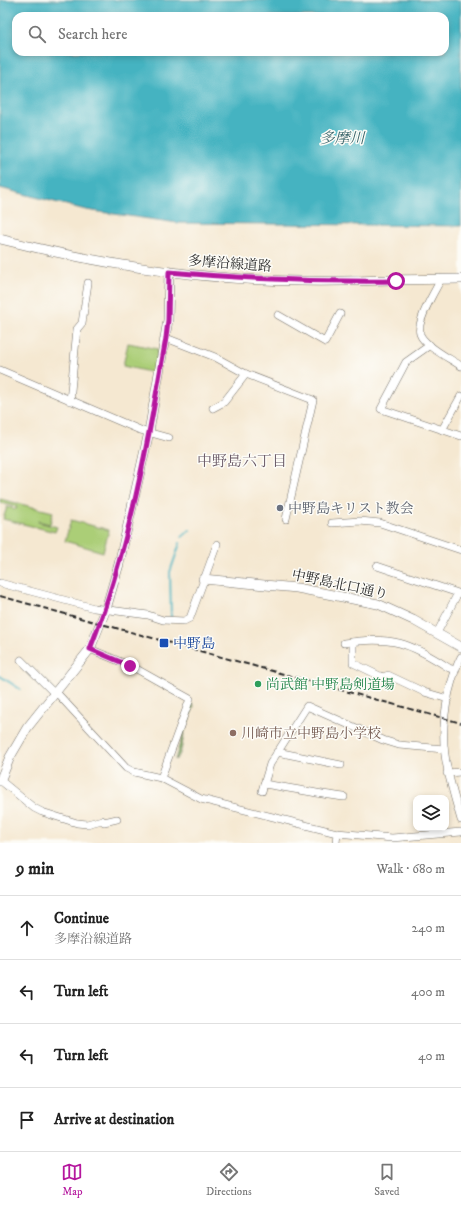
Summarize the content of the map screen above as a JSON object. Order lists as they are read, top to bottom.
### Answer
{
  "streets": {
    "street": ["多摩沿線道路", "中野島北口通り"]
  },
  "districts": ["中野島六丁目"],
  "water": ["多摩川"],
  "places": {
    "other": ["中野島キリスト教会", "尚武館 中野島剣道場", "川崎市立中野島小学校"],
    "transit": ["中野島"]
  },
  "page": {
    "search": "Search here",
    "heading": ["9 min", "Walk · 680 m"],
    "list": [
      ["Continue", "多摩沿線道路", "240 m"],
      ["Turn left", "400 m"],
      ["Turn left", "40 m"],
      "Arrive at destination"
    ],
    "nav": ["Map", "Directions", "Saved"]
  }
}
